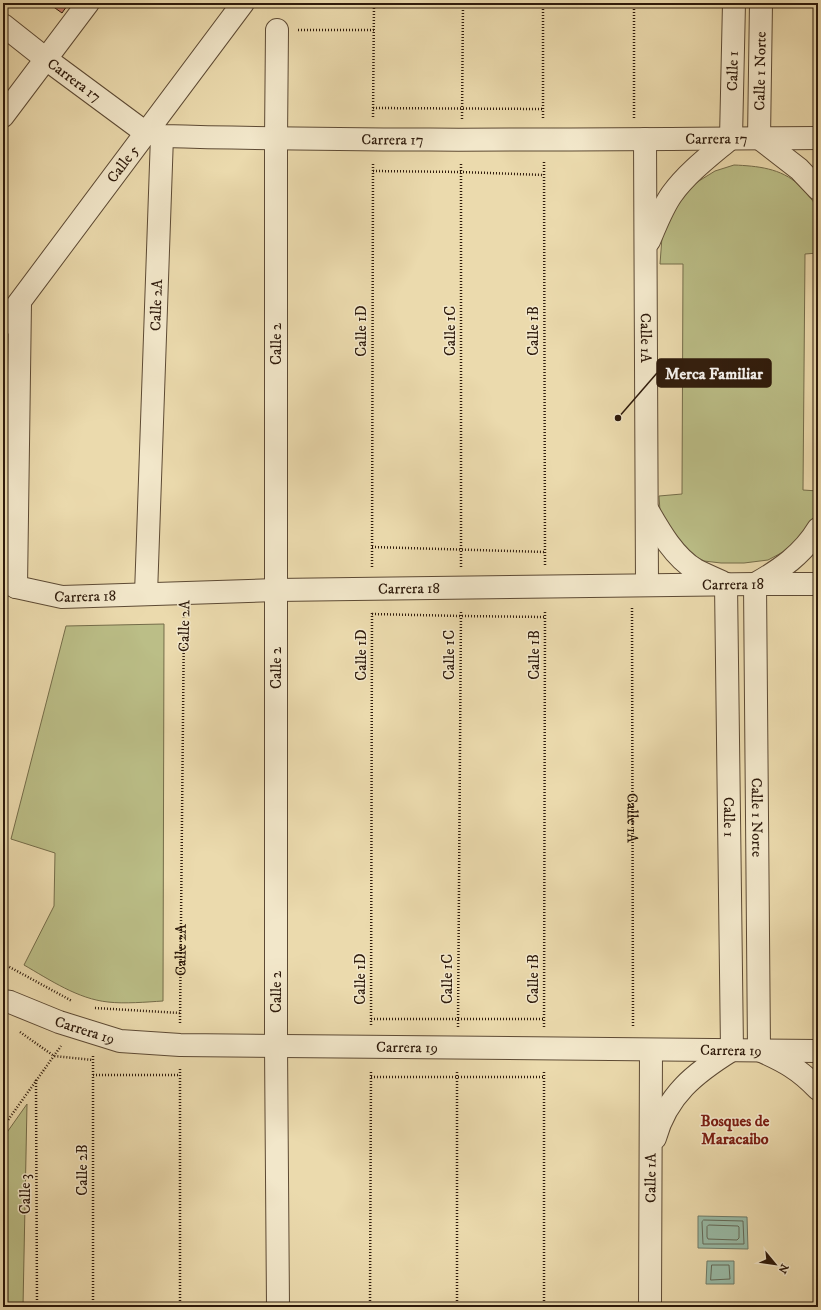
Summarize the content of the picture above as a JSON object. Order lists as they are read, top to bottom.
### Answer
{
  "streets": {
    "street": [
      "Calle 1",
      "Calle 1 Norte",
      "Carrera 17",
      "Calle 5",
      "Calle 2A",
      "Calle 1A",
      "Calle 2",
      "Carrera 18",
      "Carrera 19"
    ],
    "path": [
      "Calle 1D",
      "Calle 1C",
      "Calle 1B",
      "Calle 2B",
      "Calle 3"
    ]
  },
  "crossings": [
    ["Calle 1", "Carrera 17"],
    ["Calle 1", "Carrera 18"],
    ["Calle 1", "Carrera 19"],
    ["Calle 1 Norte", "Carrera 17"],
    ["Calle 1 Norte", "Carrera 18"],
    ["Calle 1 Norte", "Carrera 19"],
    ["Carrera 17", "Calle 5"],
    ["Carrera 17", "Calle 2A"],
    ["Carrera 17", "Calle 1D"],
    ["Carrera 17", "Calle 1C"],
    ["Carrera 17", "Calle 1B"],
    ["Carrera 17", "Calle 1A"],
    ["Carrera 17", "Calle 2"],
    ["Calle 5", "Calle 2A"],
    ["Calle 2A", "Carrera 18"],
    ["Calle 2A", "Carrera 19"],
    ["Calle 1D", "Carrera 18"],
    ["Calle 1D", "Carrera 19"],
    ["Calle 1C", "Carrera 18"],
    ["Calle 1C", "Carrera 19"],
    ["Calle 1B", "Carrera 18"],
    ["Calle 1B", "Carrera 19"],
    ["Calle 1A", "Carrera 18"],
    ["Calle 1A", "Carrera 19"],
    ["Calle 2", "Carrera 18"],
    ["Calle 2", "Carrera 19"],
    ["Carrera 19", "Calle 2B"]
  ],
  "districts": ["Bosques de Maracaibo"],
  "places": ["Merca Familiar"],
  "north": "bottom right"
}
